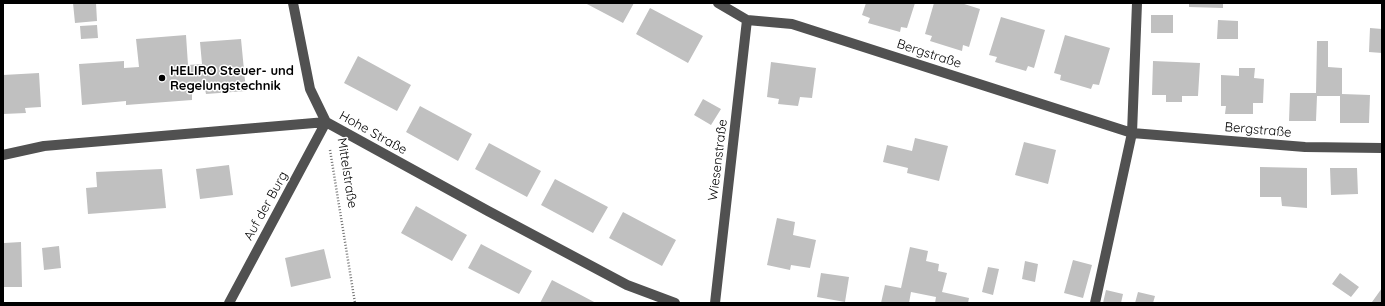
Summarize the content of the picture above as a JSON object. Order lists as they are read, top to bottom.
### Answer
{
  "streets": {
    "street": [
      "Bergstraße",
      "Hohe Straße",
      "Wiesenstraße",
      "Mittelstraße",
      "Auf der Burg"
    ]
  },
  "crossings": [
    ["Bergstraße", "Wiesenstraße"],
    ["Hohe Straße", "Mittelstraße"],
    ["Hohe Straße", "Auf der Burg"],
    ["Mittelstraße", "Auf der Burg"]
  ],
  "places": ["HELIRO Steuer- und Regelungstechnik"]
}
